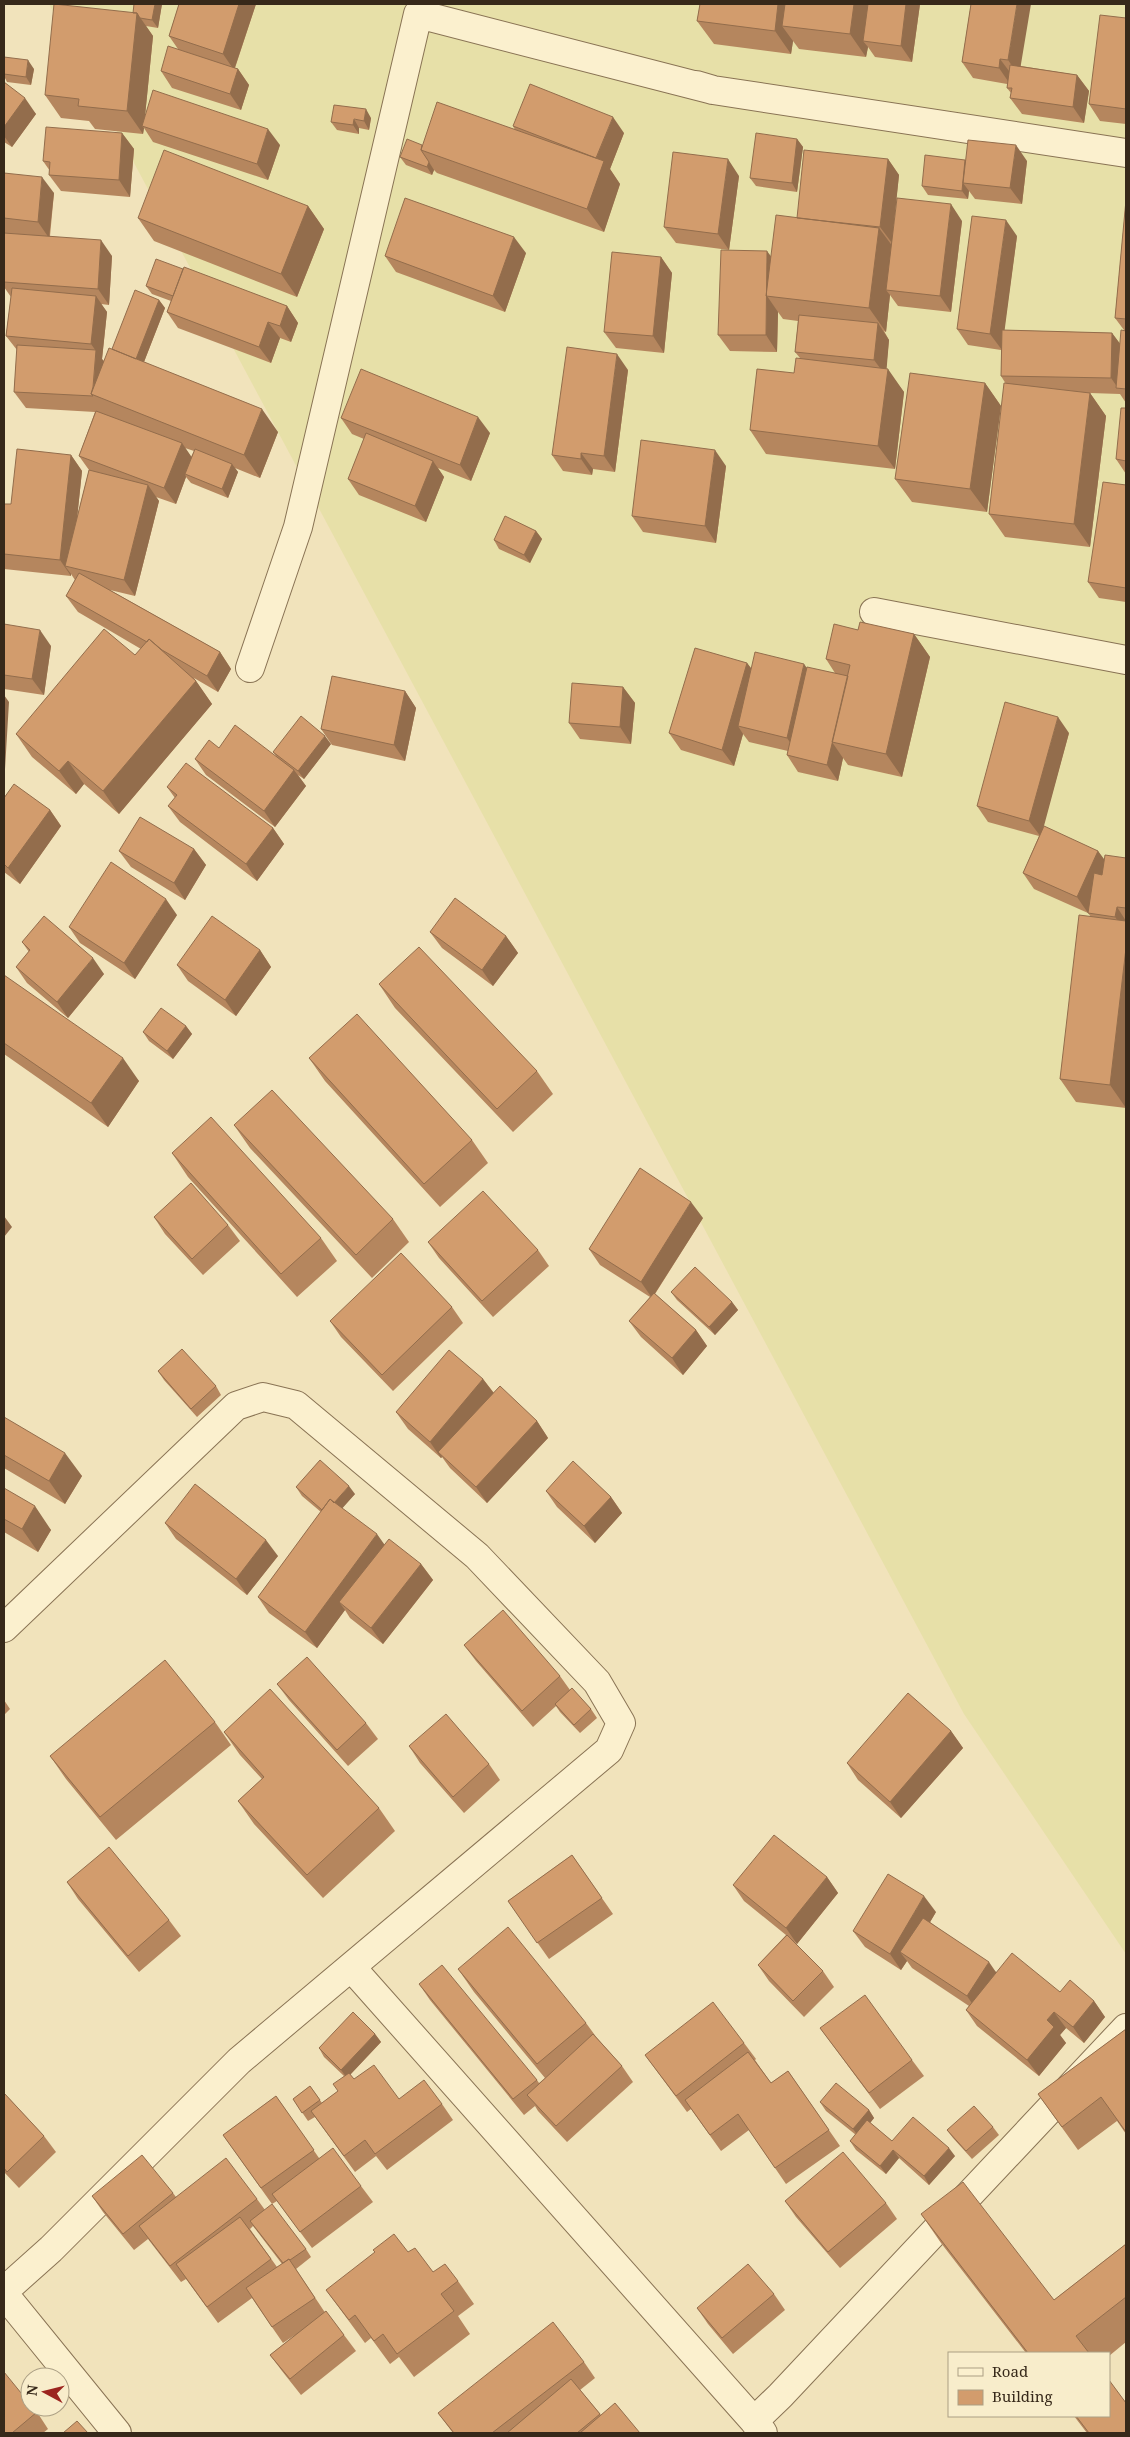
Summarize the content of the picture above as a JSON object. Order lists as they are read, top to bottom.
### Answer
{
  "legend": ["Road", "Building"],
  "north": "left"
}
